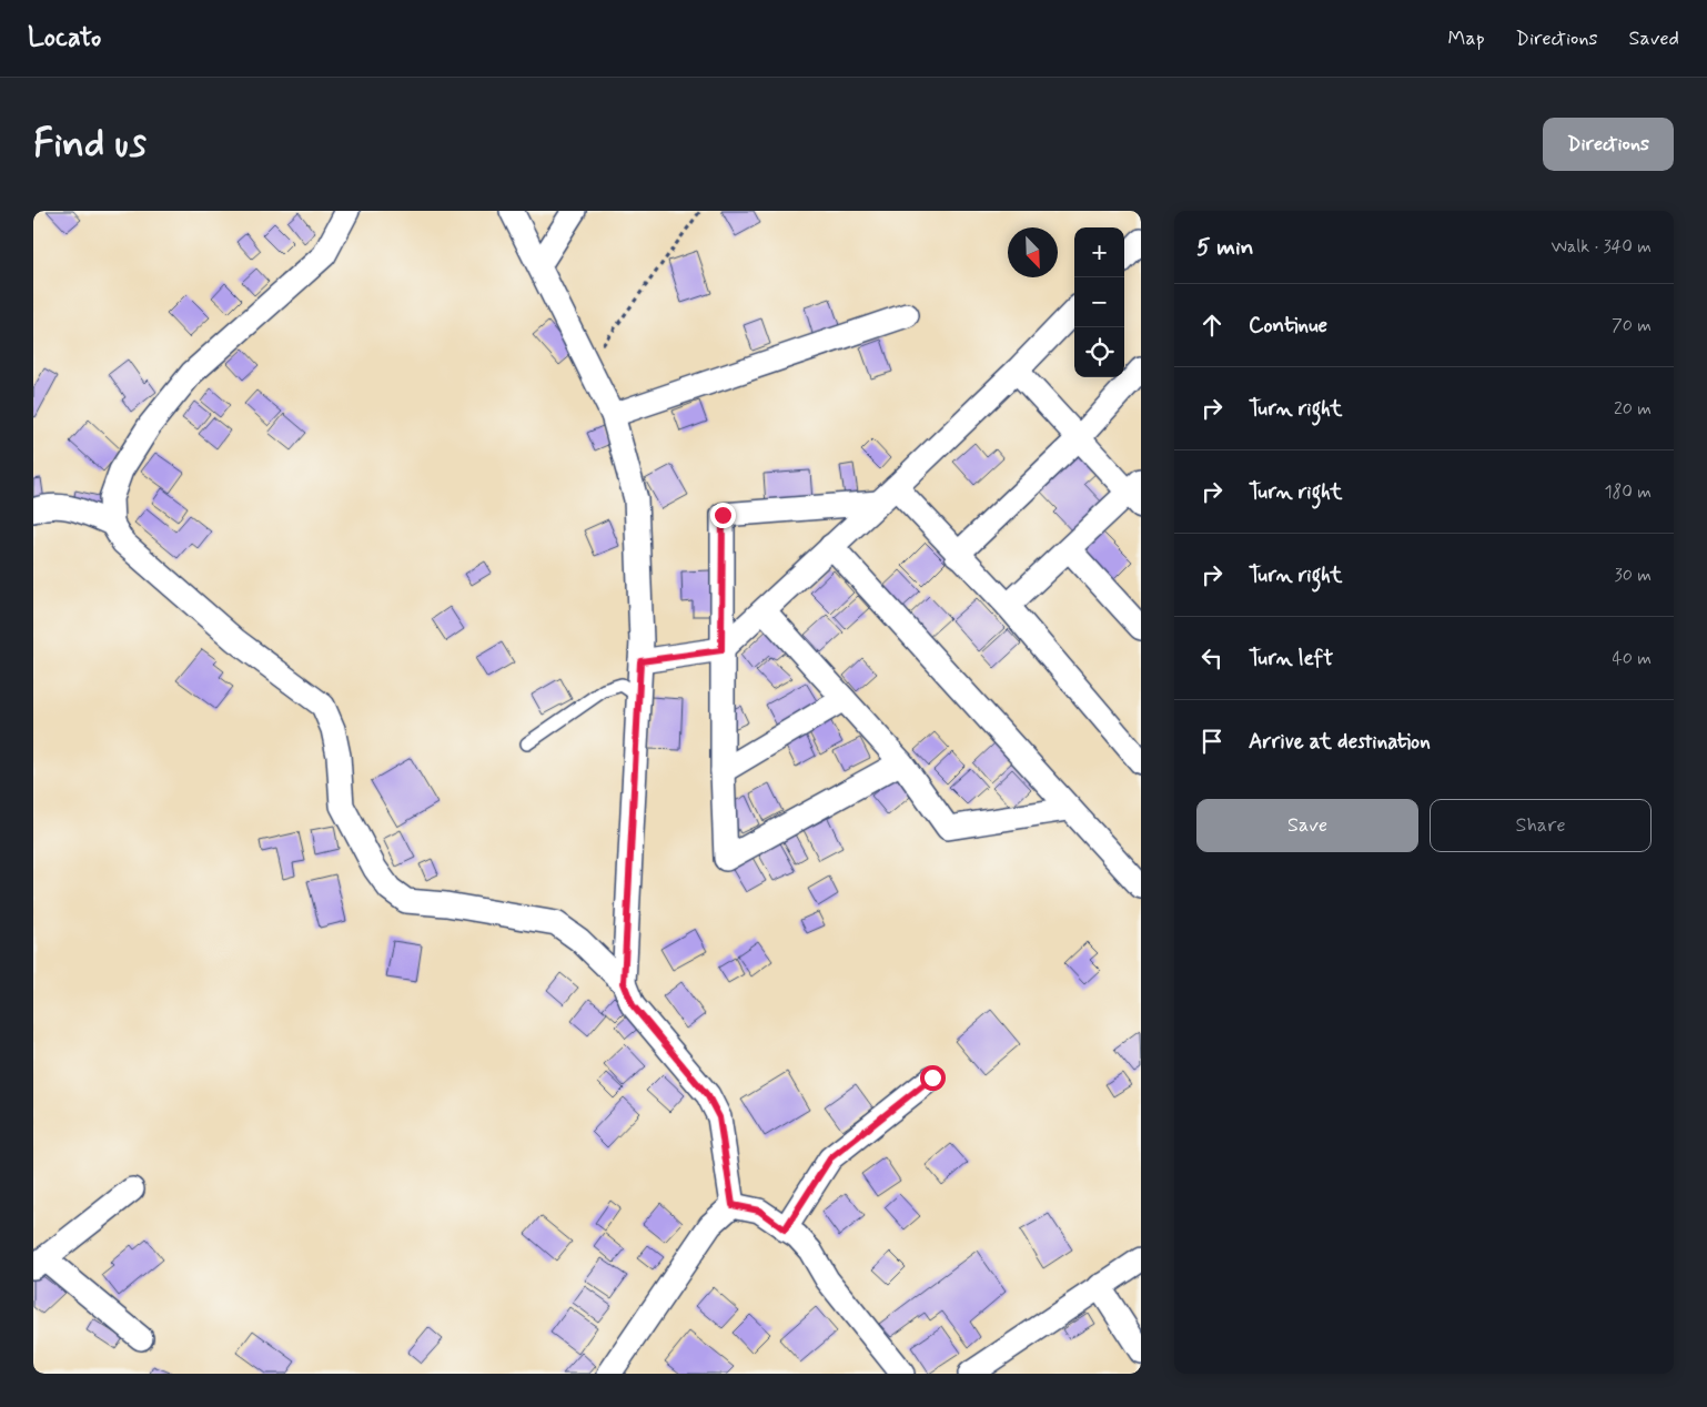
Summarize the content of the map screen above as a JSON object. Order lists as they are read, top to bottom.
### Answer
{
  "north": "bottom right",
  "page": {
    "header": "Locato",
    "nav": ["Map", "Directions", "Saved"],
    "buttons": [
      "Directions",
      ["Save", "Share"]
    ],
    "title": "Find us",
    "heading": ["5 min", "Walk · 340 m"],
    "map_buttons": ["+", "−"],
    "list": [
      ["Continue", "70 m"],
      ["Turn right", "20 m"],
      ["Turn right", "180 m"],
      ["Turn right", "30 m"],
      ["Turn left", "40 m"],
      "Arrive at destination"
    ]
  }
}
